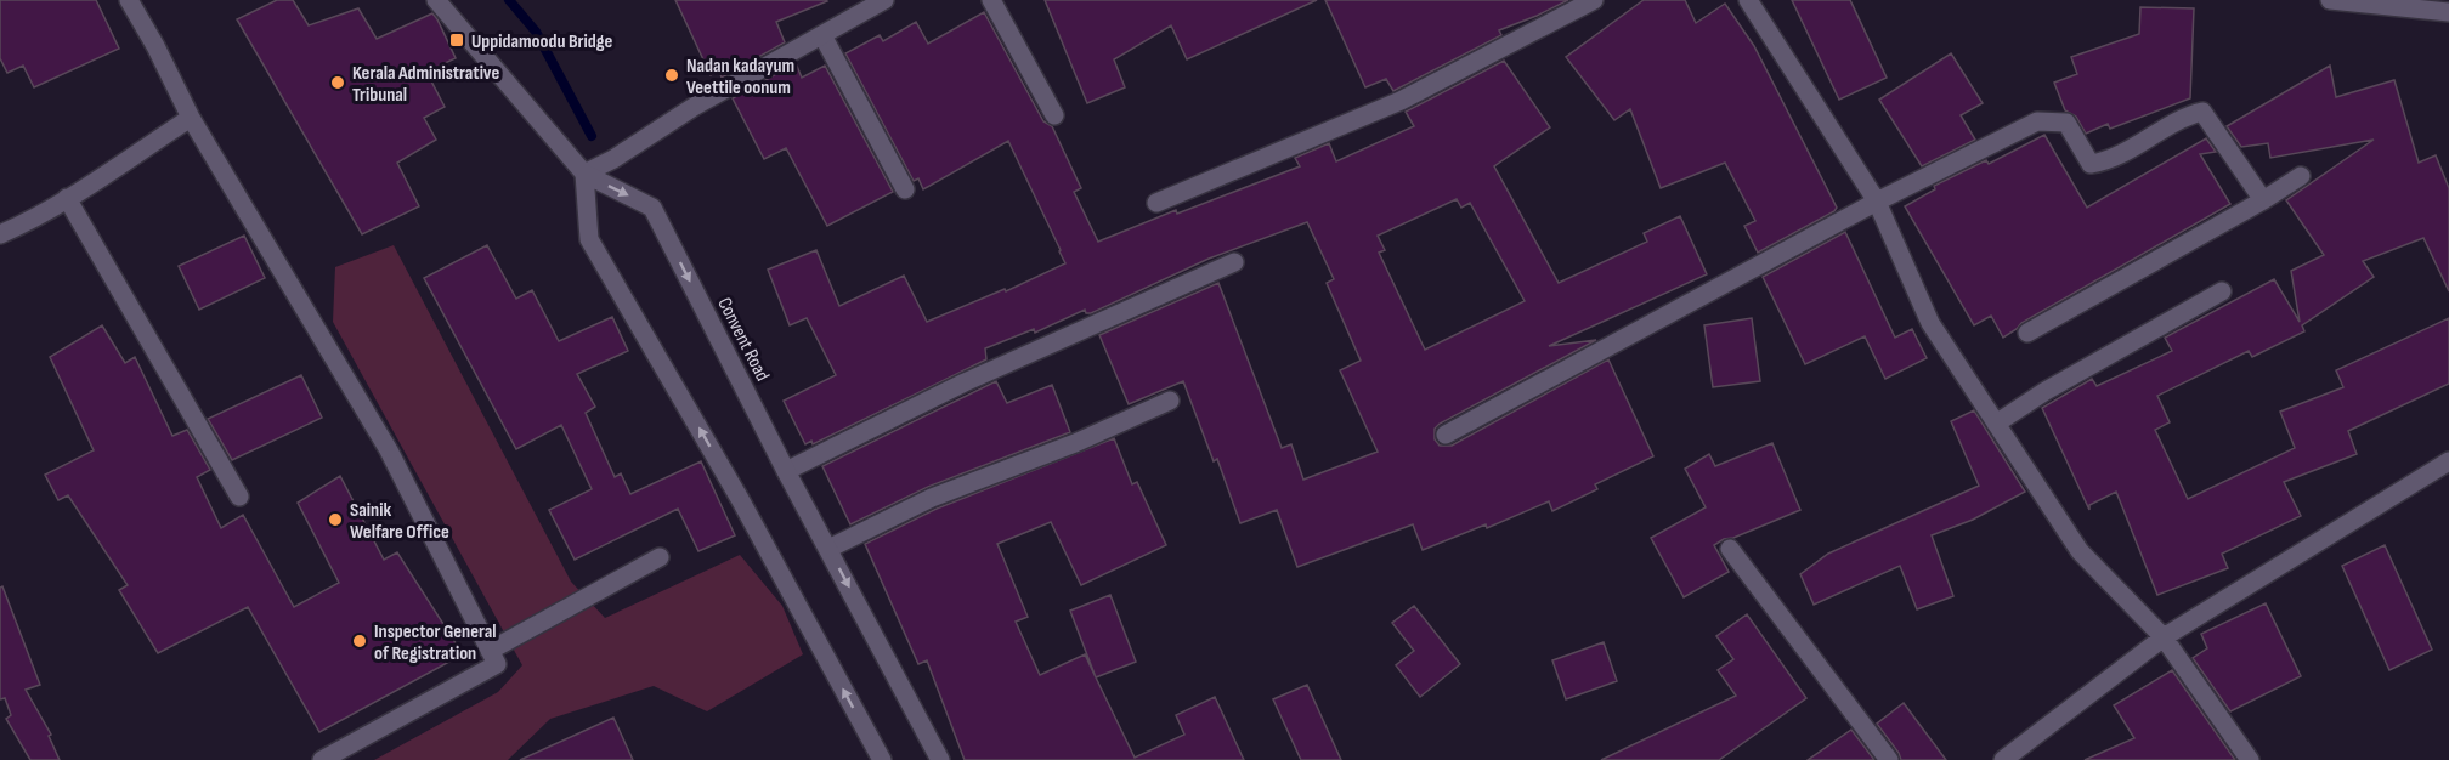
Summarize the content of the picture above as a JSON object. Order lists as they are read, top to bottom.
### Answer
{
  "streets": {
    "street": ["Convent Road"]
  },
  "places": {
    "transit": ["Uppidamoodu Bridge"],
    "other": [
      "Nadan kadayum Veettile oonum",
      "Kerala Administrative Tribunal",
      "Sainik Welfare Office",
      "Inspector General of Registration"
    ]
  }
}
